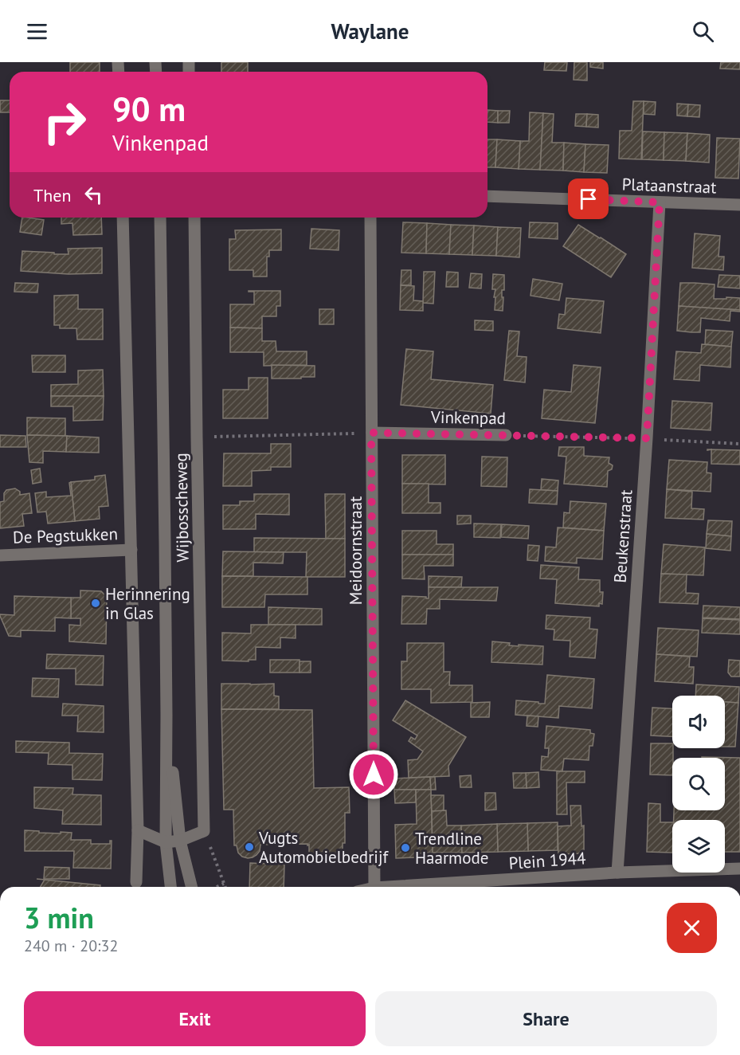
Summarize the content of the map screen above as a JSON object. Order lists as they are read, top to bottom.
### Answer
{
  "streets": {
    "street": [
      "Plataanstraat",
      "Vinkenpad",
      "Wijbosscheweg",
      "De Pegstukken",
      "Beukenstraat",
      "Meidoornstraat",
      "Plein 1944"
    ]
  },
  "crossings": [
    ["Plataanstraat", "Beukenstraat"],
    ["Vinkenpad", "Beukenstraat"],
    ["Vinkenpad", "Meidoornstraat"],
    ["Beukenstraat", "Plein 1944"]
  ],
  "places": ["Herinnering in Glas", "Vugts Automobielbedrijf", "Trendline Haarmode"],
  "page": {
    "header": "Waylane",
    "turn": ["90 m", "Vinkenpad"],
    "then": "Then",
    "heading": ["3 min", "240 m · 20:32"],
    "buttons": ["Exit", "Share"]
  }
}
